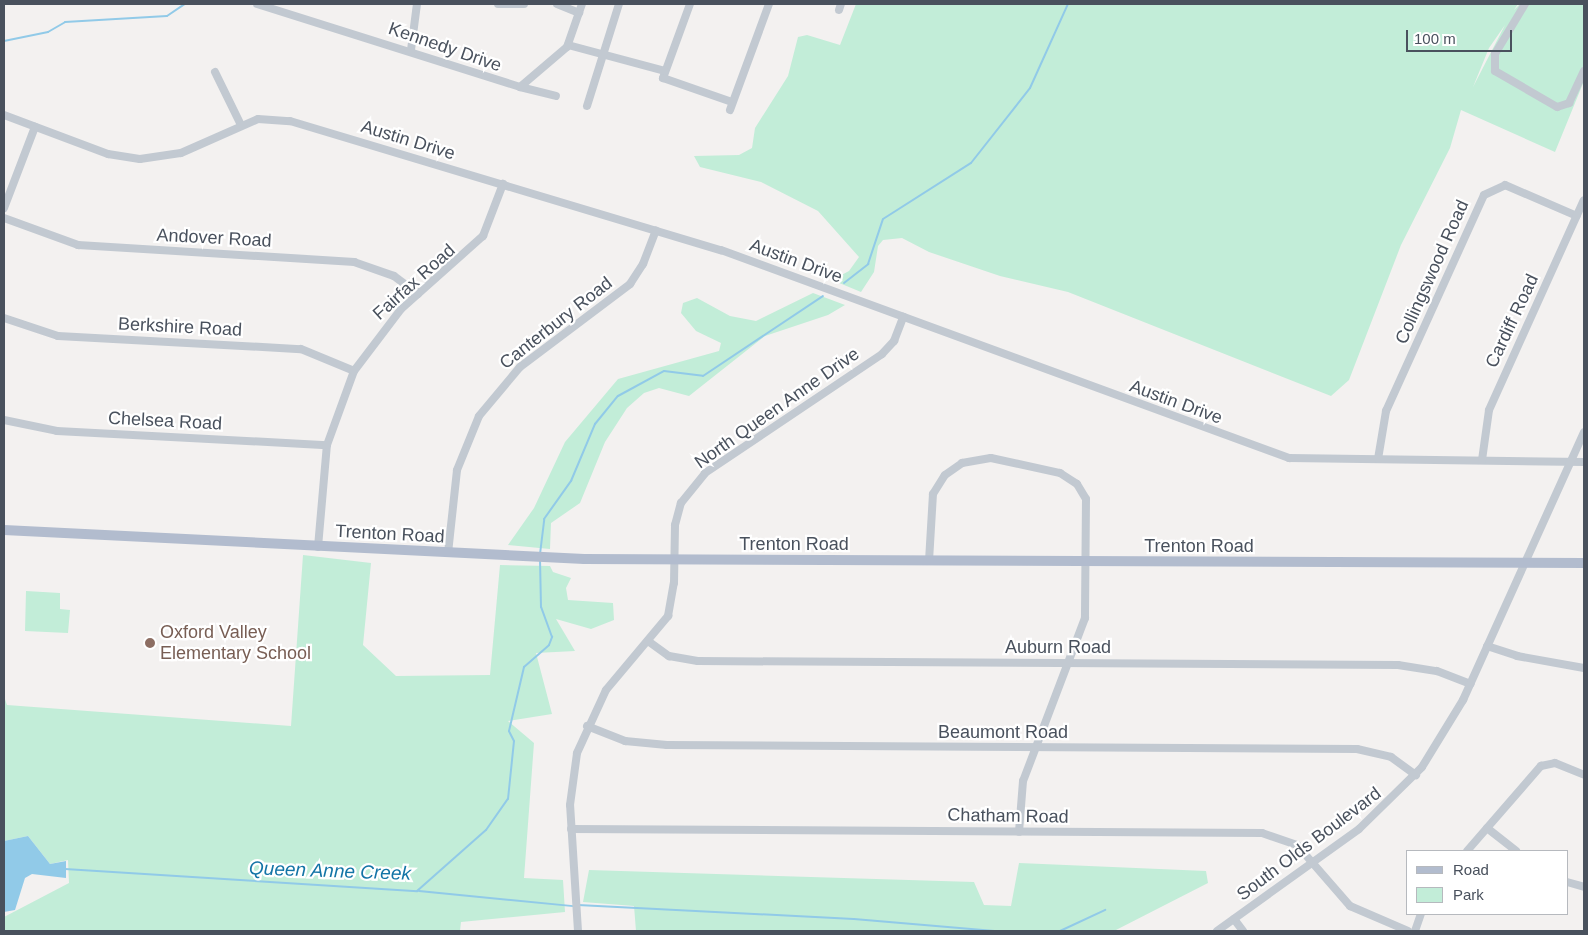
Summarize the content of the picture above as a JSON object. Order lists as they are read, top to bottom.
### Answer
{
  "streets": {
    "main road": ["Trenton Road"],
    "street": [
      "Kennedy Drive",
      "Austin Drive",
      "Andover Road",
      "Collingswood Road",
      "Fairfax Road",
      "Cardiff Road",
      "Canterbury Road",
      "Berkshire Road",
      "North Queen Anne Drive",
      "Chelsea Road",
      "Auburn Road",
      "Beaumont Road",
      "Chatham Road",
      "South Olds Boulevard"
    ]
  },
  "crossings": [
    ["Austin Drive", "Collingswood Road"],
    ["Austin Drive", "Fairfax Road"],
    ["Austin Drive", "Cardiff Road"],
    ["Austin Drive", "Canterbury Road"],
    ["Austin Drive", "North Queen Anne Drive"],
    ["Austin Drive", "South Olds Boulevard"],
    ["Andover Road", "Fairfax Road"],
    ["Collingswood Road", "Cardiff Road"],
    ["Fairfax Road", "Berkshire Road"],
    ["Fairfax Road", "Chelsea Road"],
    ["Fairfax Road", "Trenton Road"],
    ["Canterbury Road", "Trenton Road"],
    ["North Queen Anne Drive", "Trenton Road"],
    ["North Queen Anne Drive", "Auburn Road"],
    ["North Queen Anne Drive", "Beaumont Road"],
    ["North Queen Anne Drive", "Chatham Road"],
    ["Trenton Road", "South Olds Boulevard"],
    ["Auburn Road", "South Olds Boulevard"],
    ["Beaumont Road", "South Olds Boulevard"],
    ["Chatham Road", "South Olds Boulevard"]
  ],
  "water": ["Queen Anne Creek"],
  "places": ["Oxford Valley Elementary School"],
  "legend": ["Road", "Park"],
  "scale_bar": "100 m"
}
